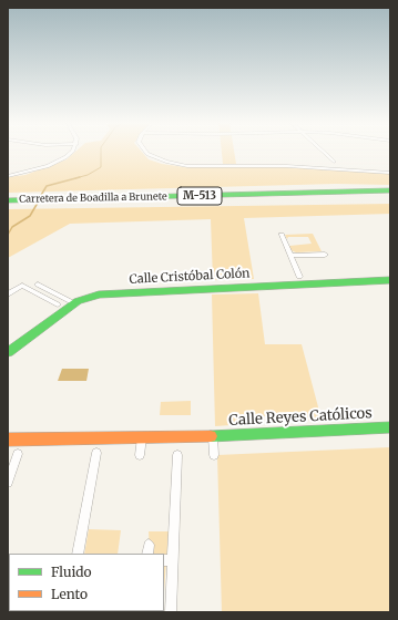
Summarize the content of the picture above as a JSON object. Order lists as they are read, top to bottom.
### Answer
{
  "streets": {
    "street": [
      "M-513",
      "Carretera de Boadilla a Brunete",
      "Calle Cristóbal Colón",
      "Calle Reyes Católicos"
    ]
  },
  "legend": ["Fluido", "Lento"]
}
